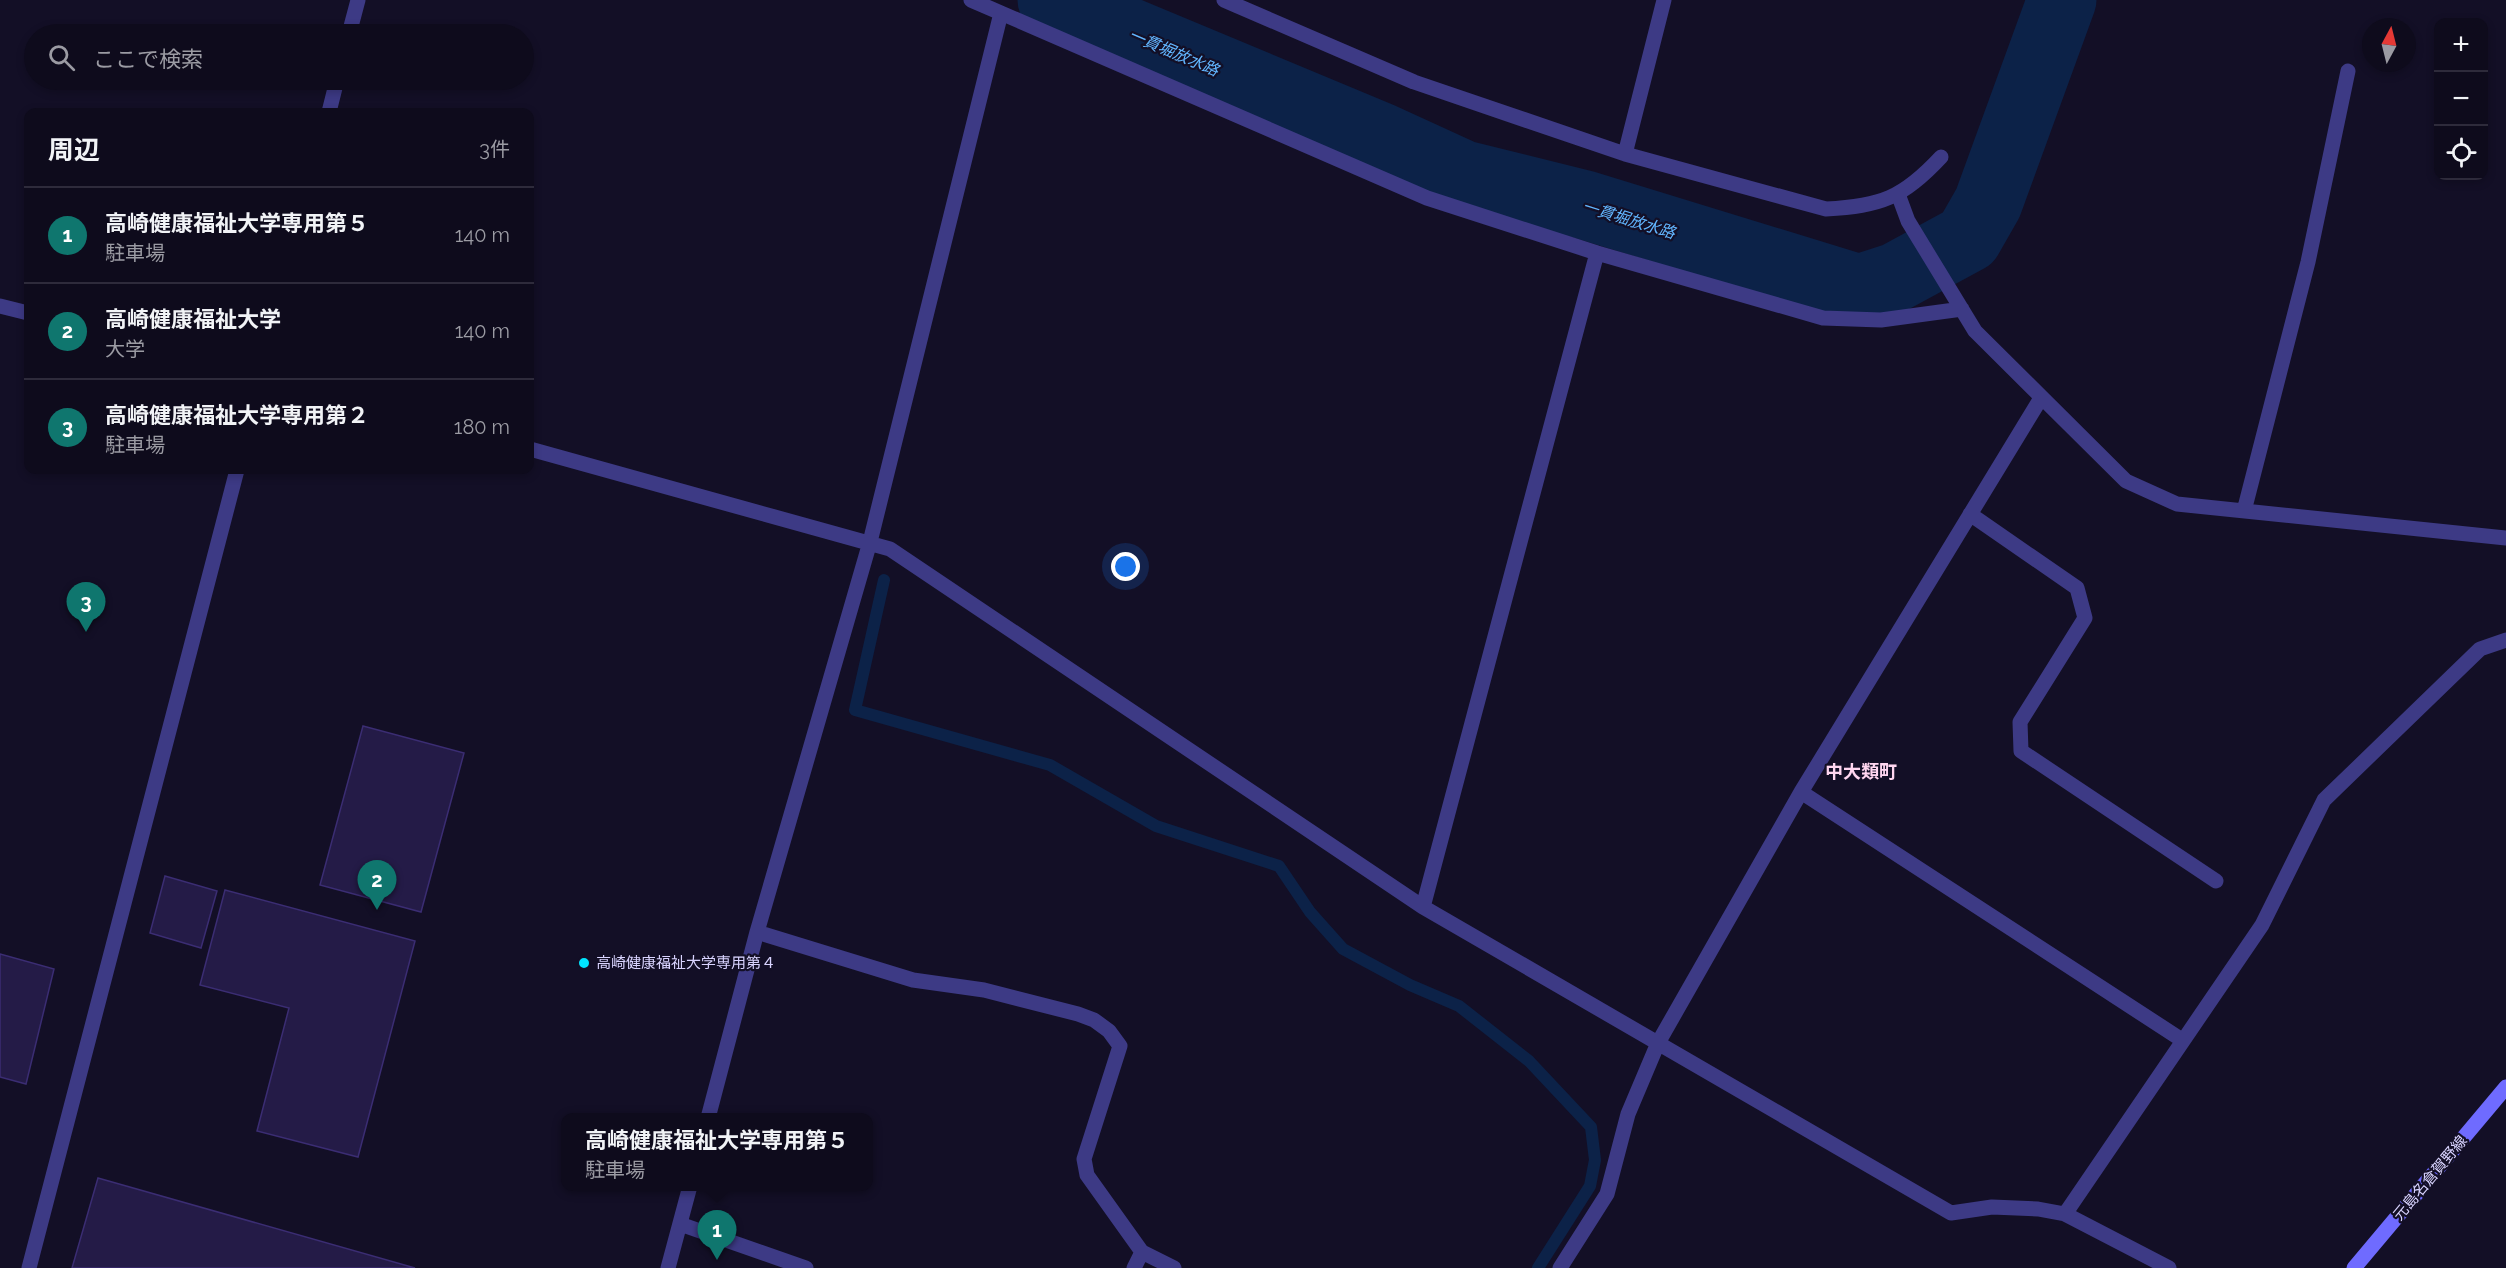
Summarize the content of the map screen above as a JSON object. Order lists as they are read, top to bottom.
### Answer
{
  "streets": {
    "main road": ["元島名倉賀野線"]
  },
  "districts": ["中大類町"],
  "water": ["一貫堀放水路"],
  "places": ["高崎健康福祉大学専用第４"],
  "north": "top",
  "page": {
    "map_buttons": ["+", "−"],
    "search": "ここで検索",
    "heading": ["周辺", "3件"],
    "list": [
      {
        "mark": "1",
        "name": "高崎健康福祉大学専用第５",
        "note": "駐車場",
        "value": "140 m"
      },
      {
        "mark": "2",
        "name": "高崎健康福祉大学",
        "note": "大学",
        "value": "140 m"
      },
      {
        "mark": "3",
        "name": "高崎健康福祉大学専用第２",
        "note": "駐車場",
        "value": "180 m"
      }
    ],
    "pins": ["3", "2", "1"],
    "popup": ["高崎健康福祉大学専用第５", "駐車場"]
  }
}
